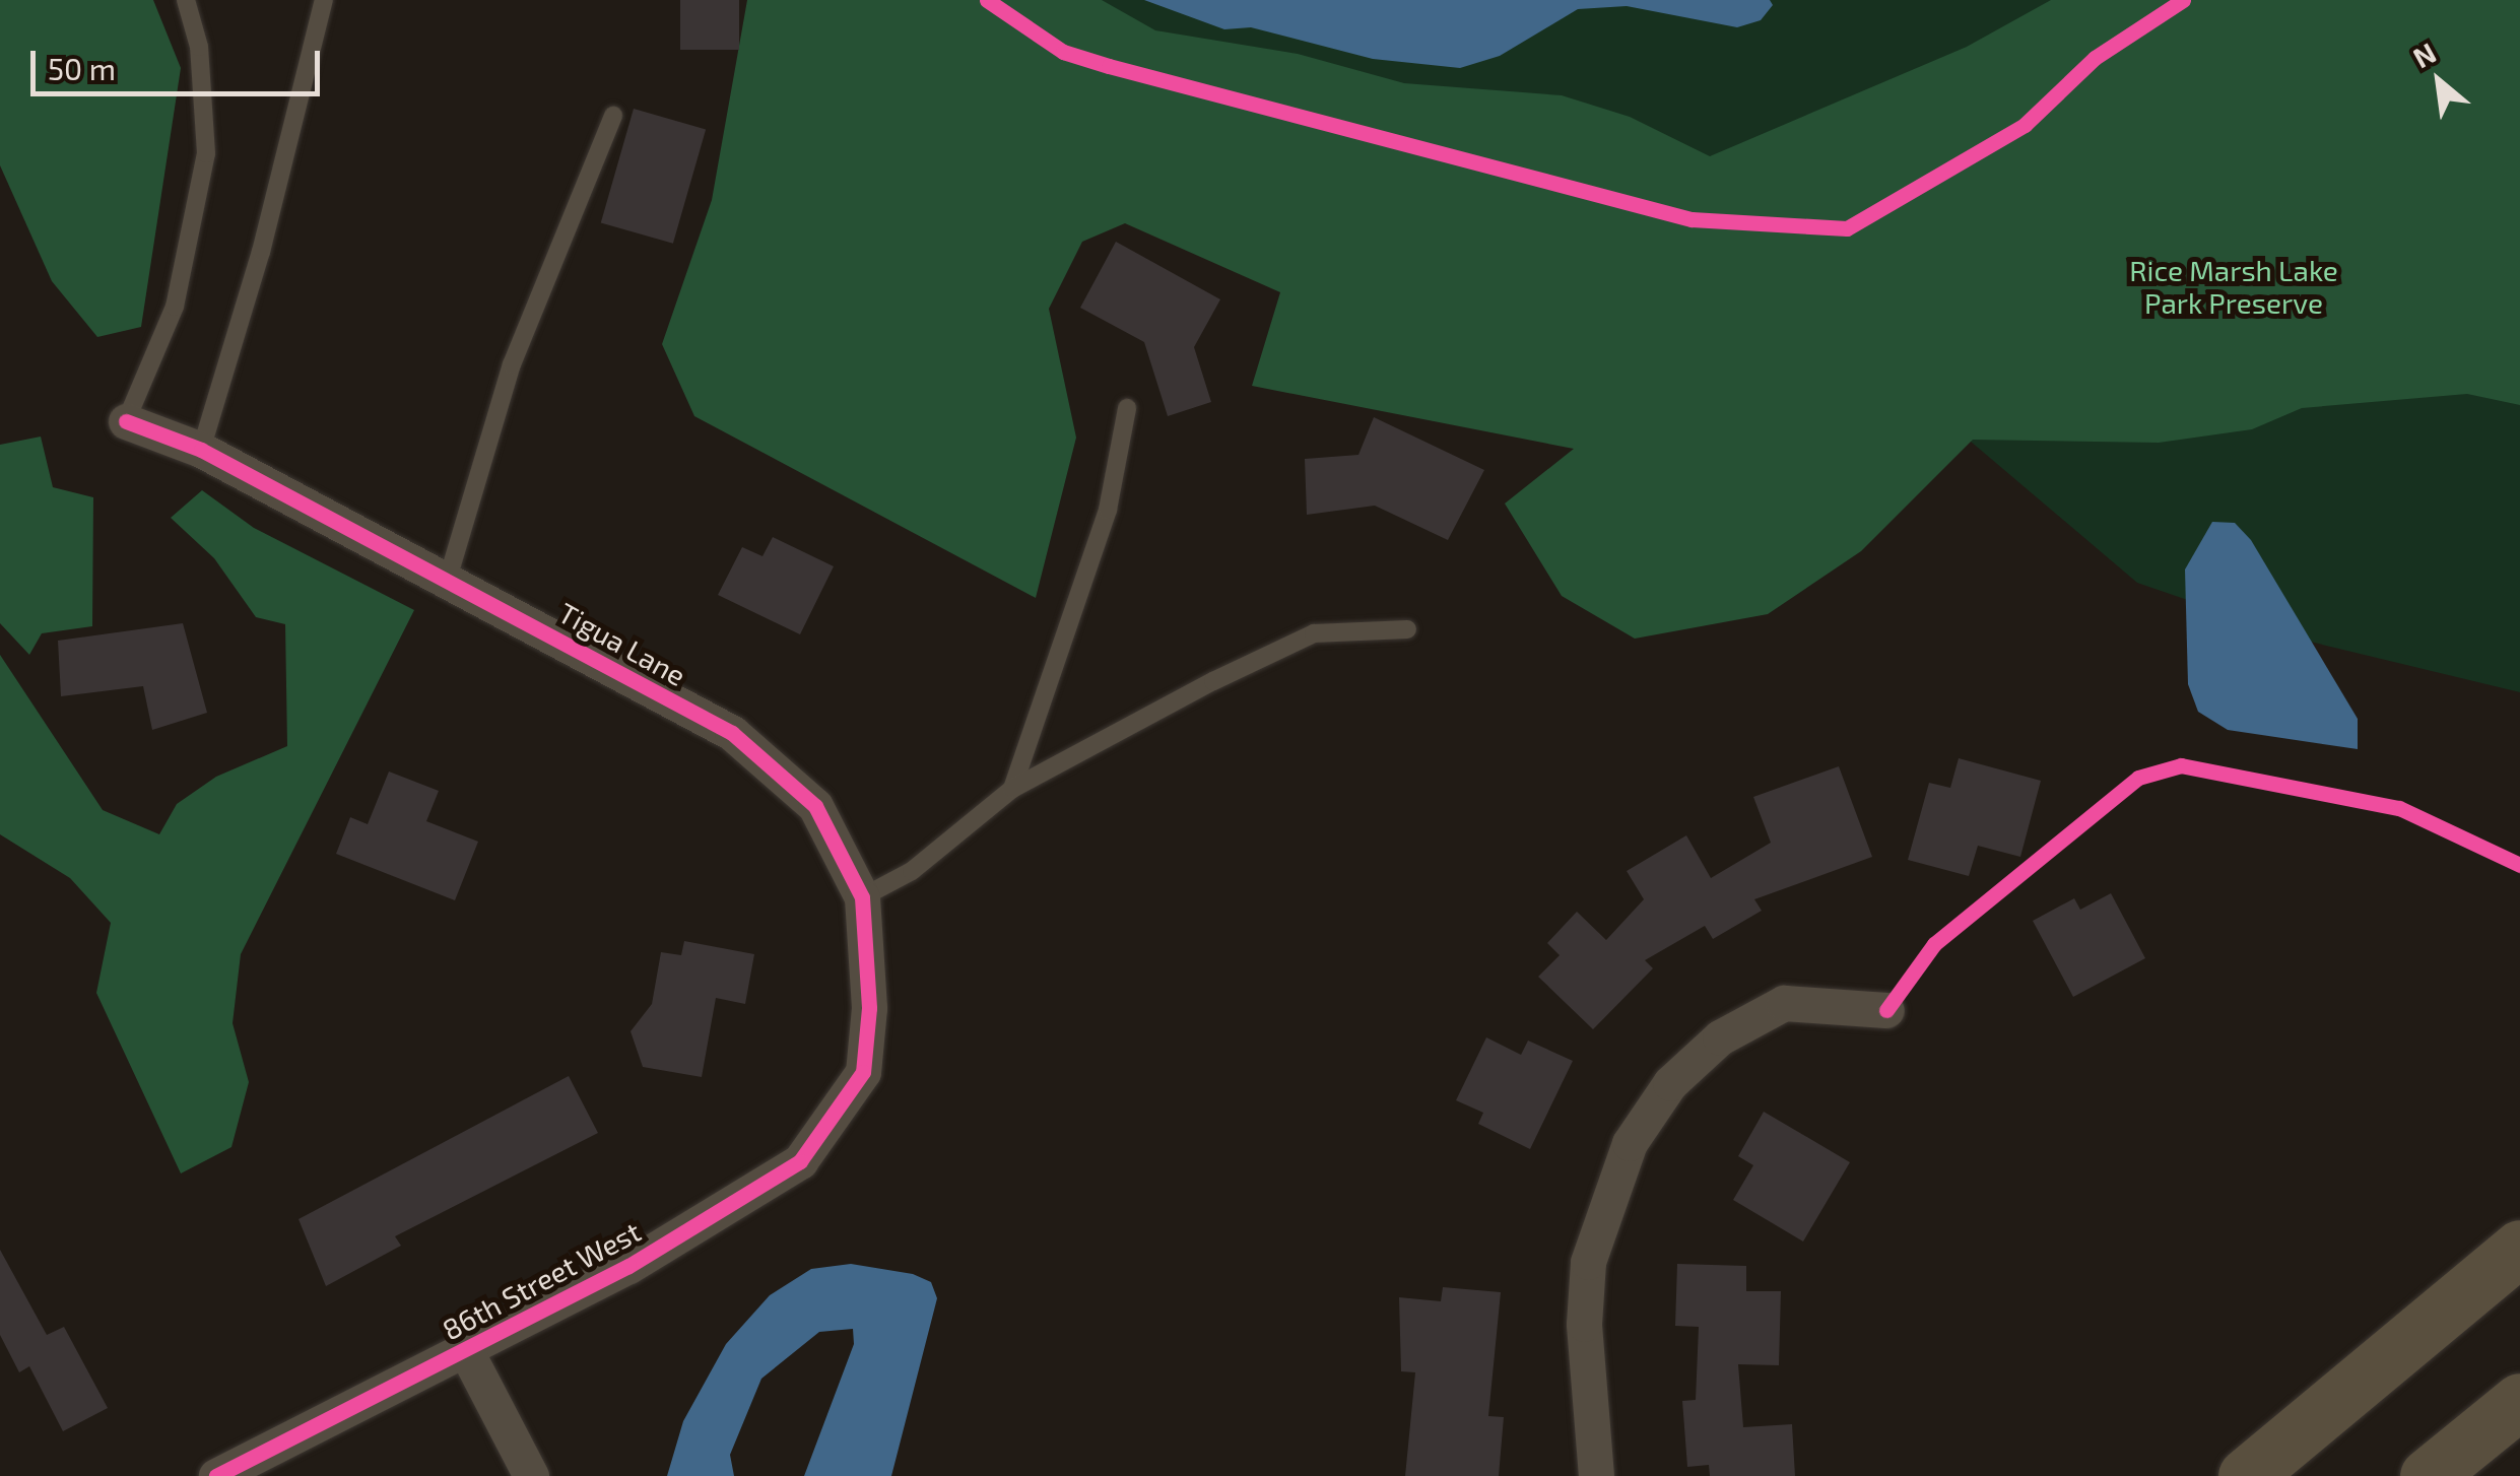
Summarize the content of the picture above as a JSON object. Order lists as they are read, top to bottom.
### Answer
{
  "streets": {
    "street": ["Tigua Lane", "86th Street West"]
  },
  "crossings": [
    ["Tigua Lane", "86th Street West"]
  ],
  "parks": ["Rice Marsh Lake Park Preserve"],
  "scale_bar": "50 m",
  "north": "top left"
}
